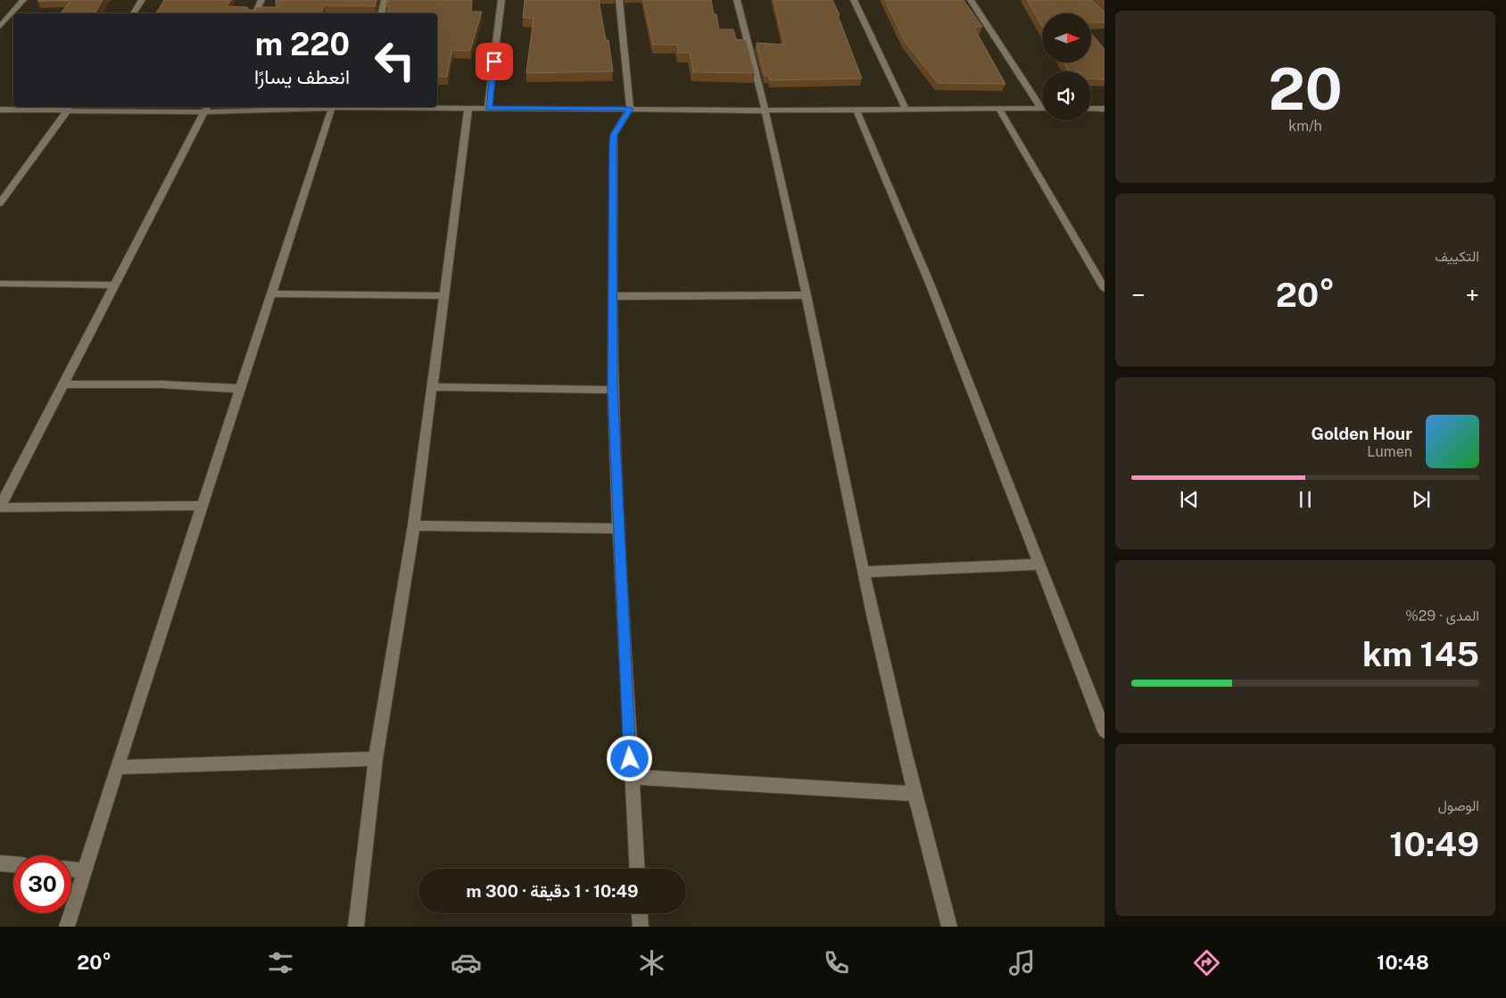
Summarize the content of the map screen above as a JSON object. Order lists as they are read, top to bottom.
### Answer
{
  "north": "right",
  "page": {
    "tile": [
      ["20", "km/h"],
      "التكييف",
      ["المدى · 29%", "145 km"],
      ["الوصول", "10:49"]
    ],
    "turn": ["220 m", "انعطف يسارًا"],
    "heat": ["−", "20°", "+"],
    "song": ["Golden Hour", "Lumen"],
    "limit": "30",
    "trip": "10:49 · 1 دقيقة · 300 m",
    "tabs": ["10:48", "20°"]
  }
}
